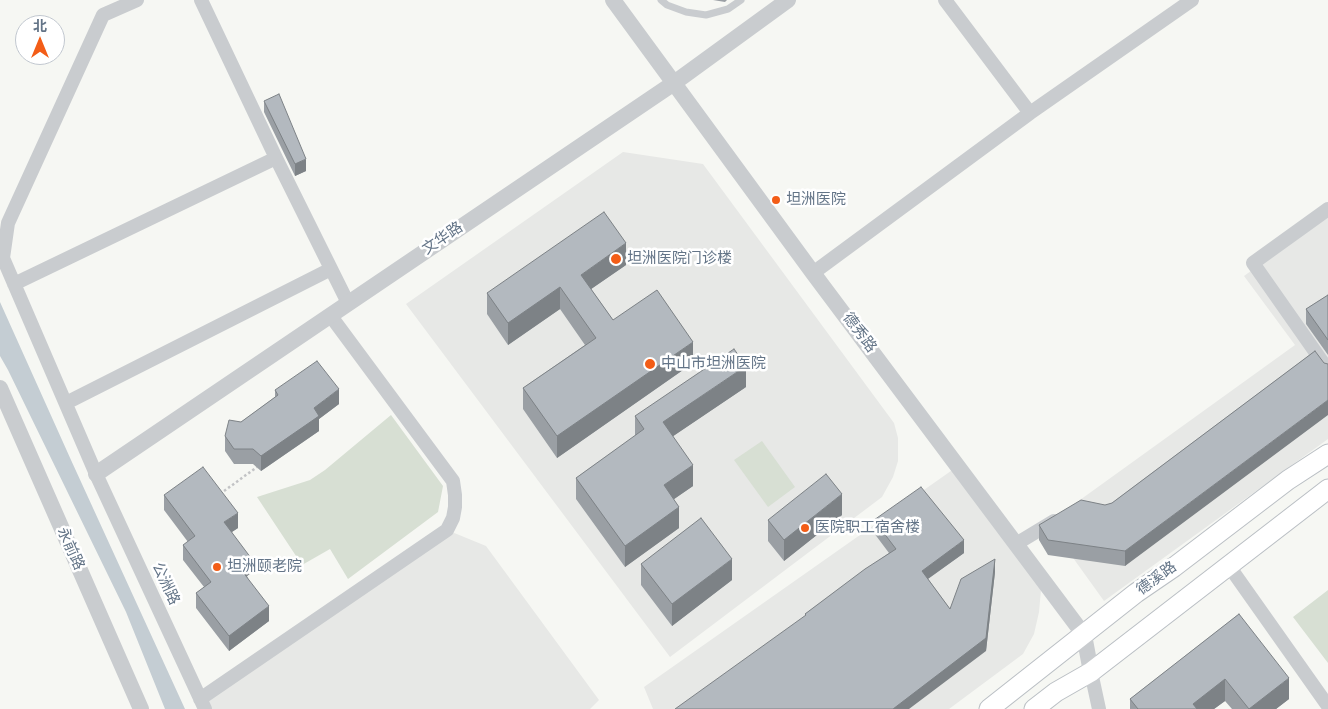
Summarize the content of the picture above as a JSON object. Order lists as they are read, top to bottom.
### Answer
{
  "streets": {
    "main road": ["德溪路"],
    "street": [
      "文华路",
      "德秀路",
      "永前路",
      "公洲路"
    ]
  },
  "crossings": [
    ["文华路", "德秀路"],
    ["文华路", "公洲路"],
    ["德秀路", "德溪路"]
  ],
  "places": [
    "坦洲医院",
    "坦洲医院门诊楼",
    "中山市坦洲医院",
    "医院职工宿舍楼",
    "坦洲颐老院"
  ],
  "north": "top"
}
